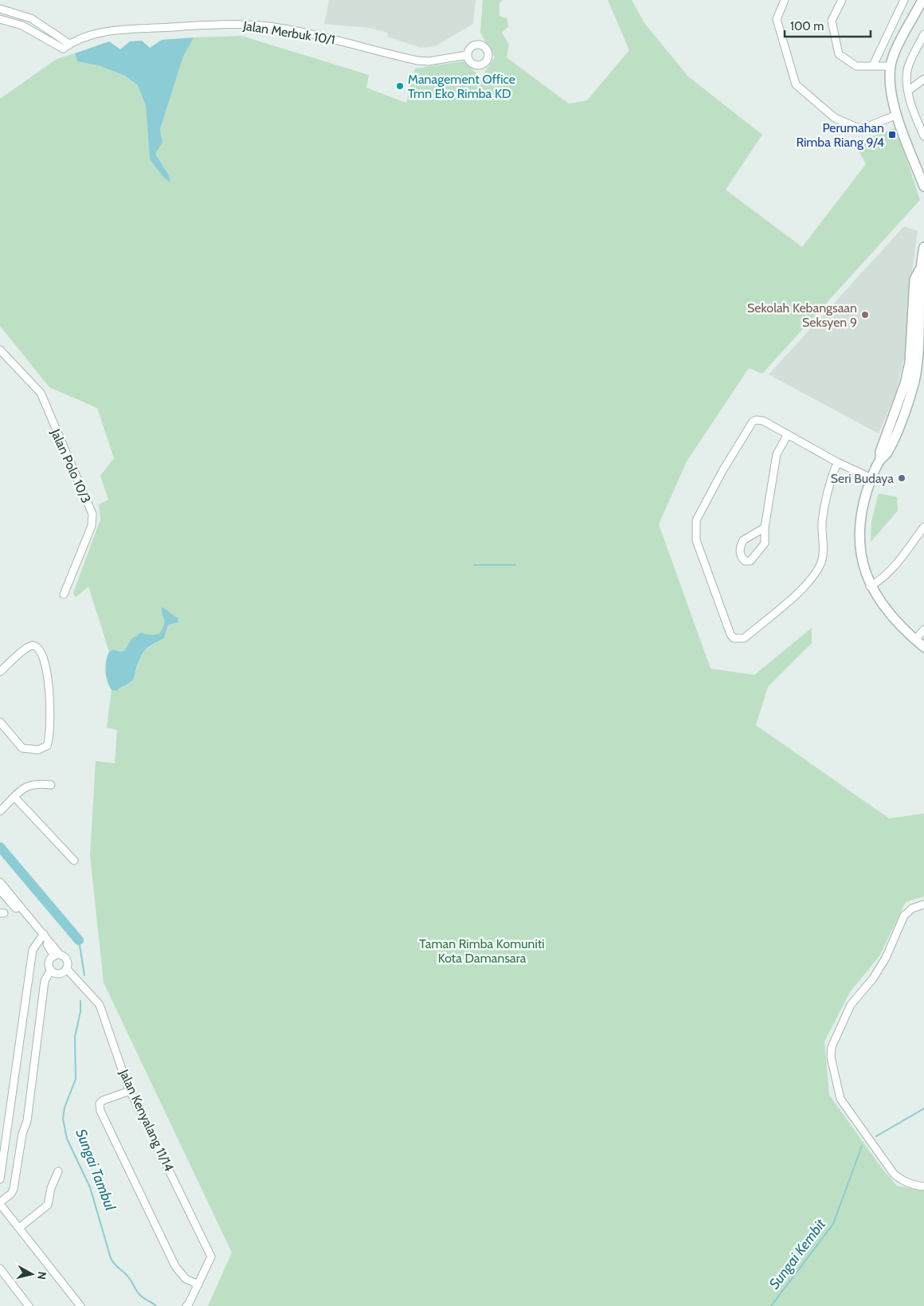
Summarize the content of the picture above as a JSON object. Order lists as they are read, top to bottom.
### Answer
{
  "streets": {
    "street": ["Jalan Merbuk 10/1", "Jalan Polo 10/3", "Jalan Kenyalang 11/14"]
  },
  "water": ["Sungai Tambul", "Sungai Kembit"],
  "parks": ["Taman Rimba Komuniti Kota Damansara"],
  "places": {
    "other": ["Management Office Tmn Eko Rimba KD", "Sekolah Kebangsaan Seksyen 9", "Seri Budaya"],
    "transit": ["Perumahan Rimba Riang 9/4"]
  },
  "scale_bar": "100 m",
  "north": "right"
}
